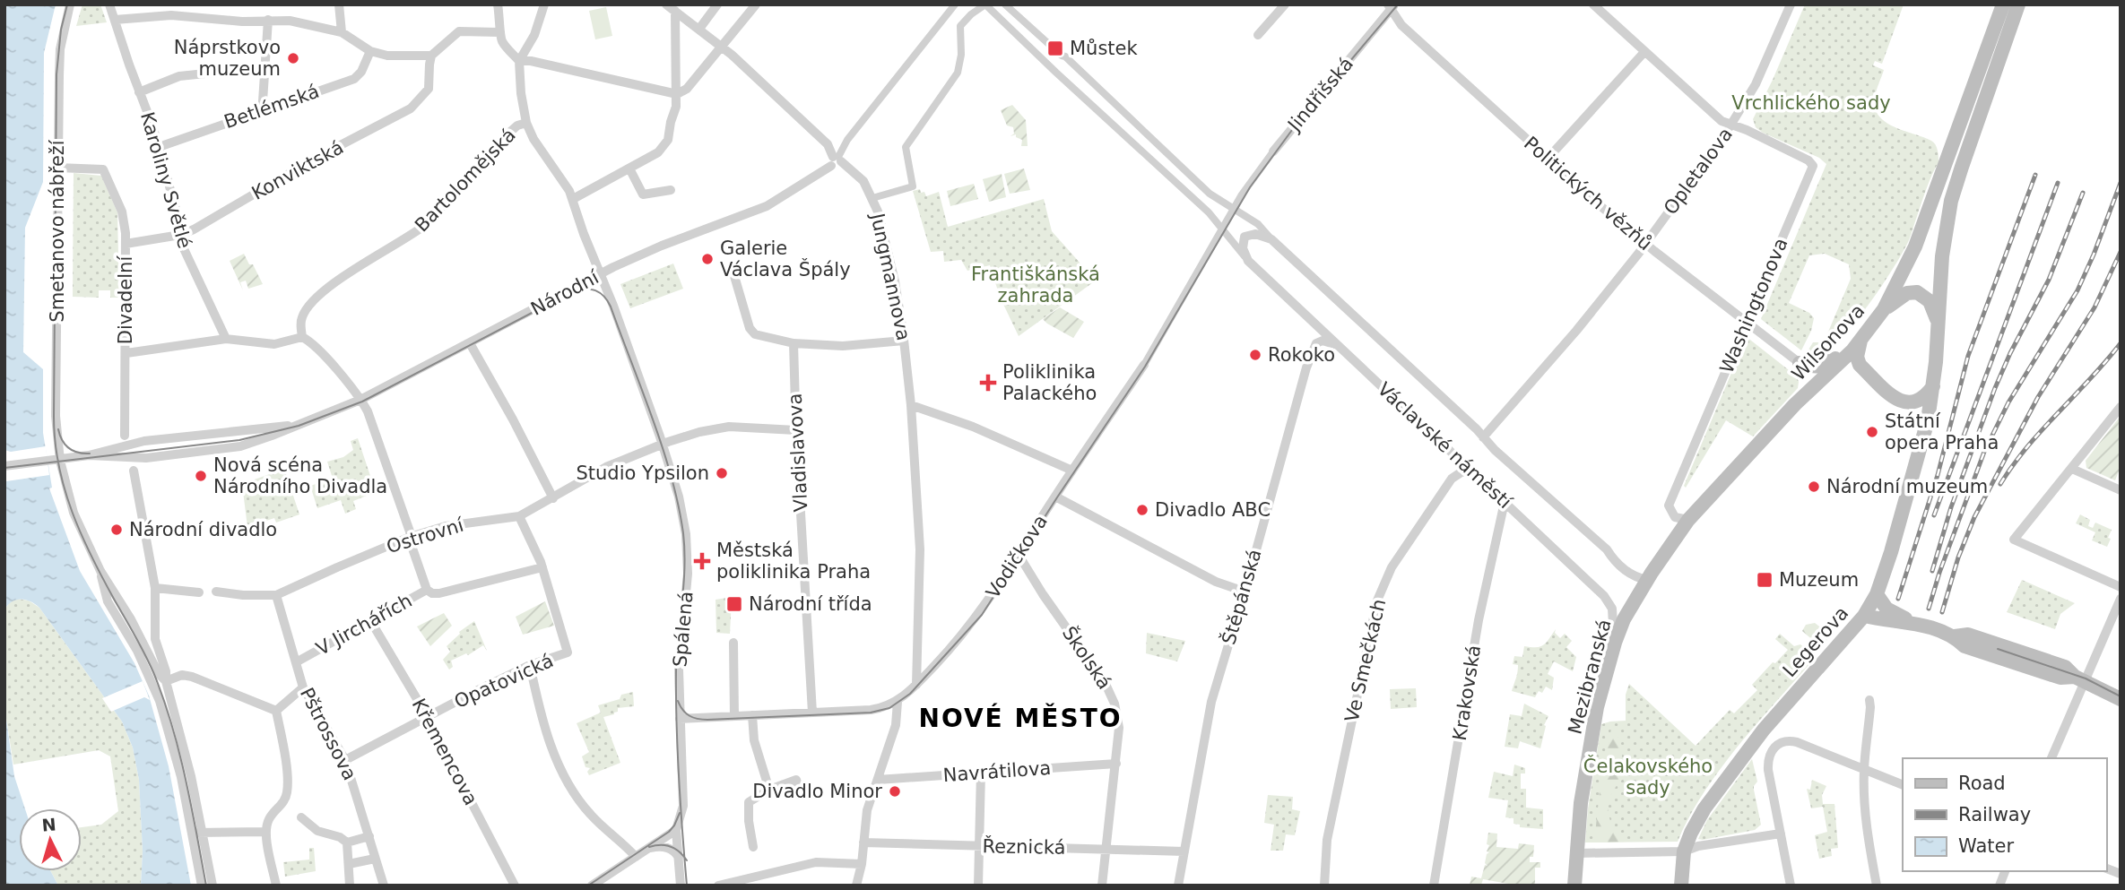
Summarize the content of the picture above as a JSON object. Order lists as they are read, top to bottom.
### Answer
{
  "streets": {
    "main road": ["Wilsonova", "Legerova", "Mezibranská"],
    "street": [
      "Jindřišská",
      "Betlémská",
      "Konviktská",
      "Opletalova",
      "Karoliny Světlé",
      "Bartolomějská",
      "Politických vězňů",
      "Smetanovo nábřeží",
      "Jungmannova",
      "Národní",
      "Divadelní",
      "Washingtonova",
      "Václavské náměstí",
      "Vladislavova",
      "Ostrovní",
      "Vodičkova",
      "Štěpánská",
      "V Jirchářích",
      "Spálená",
      "Školská",
      "Ve Smečkách",
      "Opatovická",
      "Krakovská",
      "Pštrossova",
      "Křemencova",
      "Navrátilova",
      "Řeznická"
    ]
  },
  "crossings": [
    ["Jindřišská", "Politických vězňů"],
    ["Jindřišská", "Václavské náměstí"],
    ["Betlémská", "Karoliny Světlé"],
    ["Konviktská", "Karoliny Světlé"],
    ["Konviktská", "Divadelní"],
    ["Opletalova", "Politických vězňů"],
    ["Opletalova", "Washingtonova"],
    ["Opletalova", "Václavské náměstí"],
    ["Bartolomějská", "Spálená"],
    ["Politických vězňů", "Washingtonova"],
    ["Smetanovo nábřeží", "Národní"],
    ["Smetanovo nábřeží", "Divadelní"],
    ["Jungmannova", "Národní"],
    ["Jungmannova", "Vodičkova"],
    ["Národní", "Spálená"],
    ["Washingtonova", "Wilsonova"],
    ["Wilsonova", "Václavské náměstí"],
    ["Wilsonova", "Legerova"],
    ["Wilsonova", "Mezibranská"],
    ["Václavské náměstí", "Vodičkova"],
    ["Václavské náměstí", "Štěpánská"],
    ["Václavské náměstí", "Ve Smečkách"],
    ["Václavské náměstí", "Mezibranská"],
    ["Václavské náměstí", "Krakovská"],
    ["Vladislavova", "Ostrovní"],
    ["Ostrovní", "Spálená"],
    ["Ostrovní", "Opatovická"],
    ["Ostrovní", "Pštrossova"],
    ["Vodičkova", "Školská"],
    ["Štěpánská", "Řeznická"],
    ["V Jirchářích", "Opatovická"],
    ["V Jirchářích", "Pštrossova"],
    ["V Jirchářích", "Křemencova"],
    ["Školská", "Navrátilova"],
    ["Školská", "Řeznická"],
    ["Opatovická", "Pštrossova"],
    ["Opatovická", "Křemencova"]
  ],
  "districts": ["NOVÉ MĚSTO"],
  "parks": ["Vrchlického sady", "Františkánská zahrada", "Čelakovského sady"],
  "places": {
    "transit": ["Můstek", "Muzeum", "Národní třída"],
    "other": [
      "Náprstkovo muzeum",
      "Galerie Václava Špály",
      "Rokoko",
      "Státní opera Praha",
      "Studio Ypsilon",
      "Nová scéna Národního Divadla",
      "Národní muzeum",
      "Divadlo ABC",
      "Národní divadlo",
      "Divadlo Minor"
    ],
    "health": ["Poliklinika Palackého", "Městská poliklinika Praha"]
  },
  "legend": ["Road", "Railway", "Water"],
  "north": "top"
}
